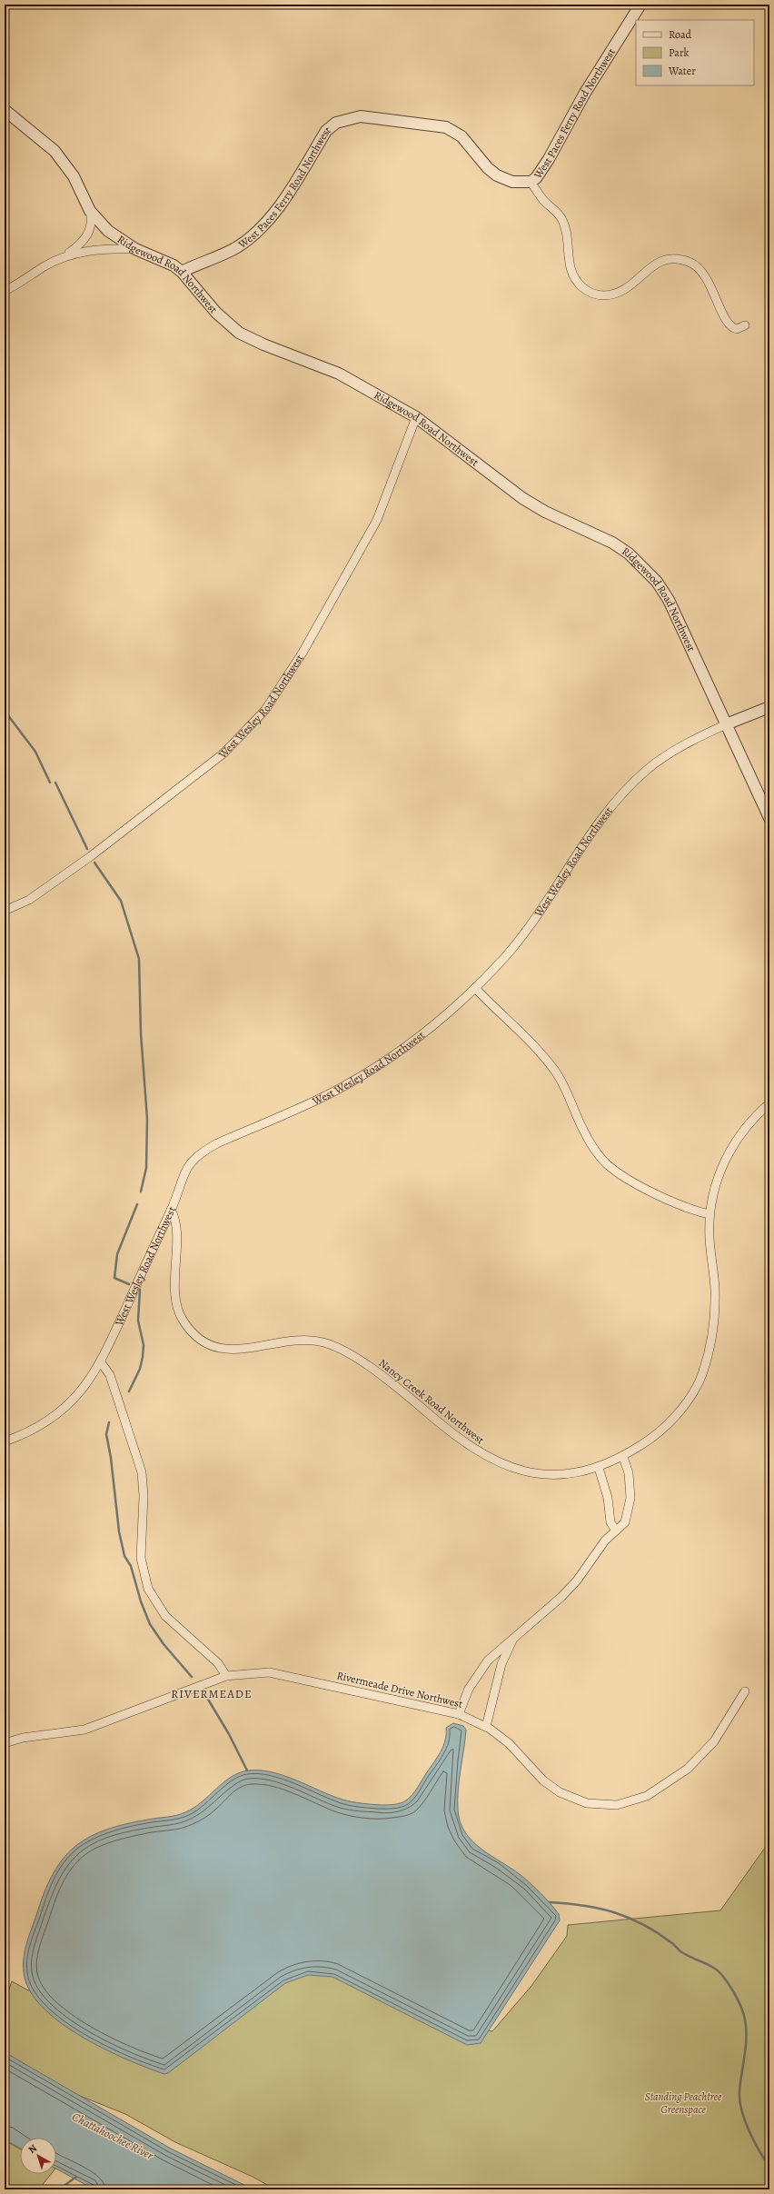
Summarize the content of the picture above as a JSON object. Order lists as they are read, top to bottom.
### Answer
{
  "streets": {
    "street": [
      "West Paces Ferry Road Northwest",
      "Ridgewood Road Northwest",
      "West Wesley Road Northwest",
      "Nancy Creek Road Northwest",
      "Rivermeade Drive Northwest"
    ]
  },
  "crossings": [
    ["West Paces Ferry Road Northwest", "Ridgewood Road Northwest"],
    ["Ridgewood Road Northwest", "West Wesley Road Northwest"],
    ["West Wesley Road Northwest", "Nancy Creek Road Northwest"]
  ],
  "districts": ["RIVERMEADE"],
  "water": ["Chattahoochee River"],
  "parks": ["Standing Peachtree Greenspace"],
  "legend": ["Road", "Park", "Water"],
  "north": "top left"
}
